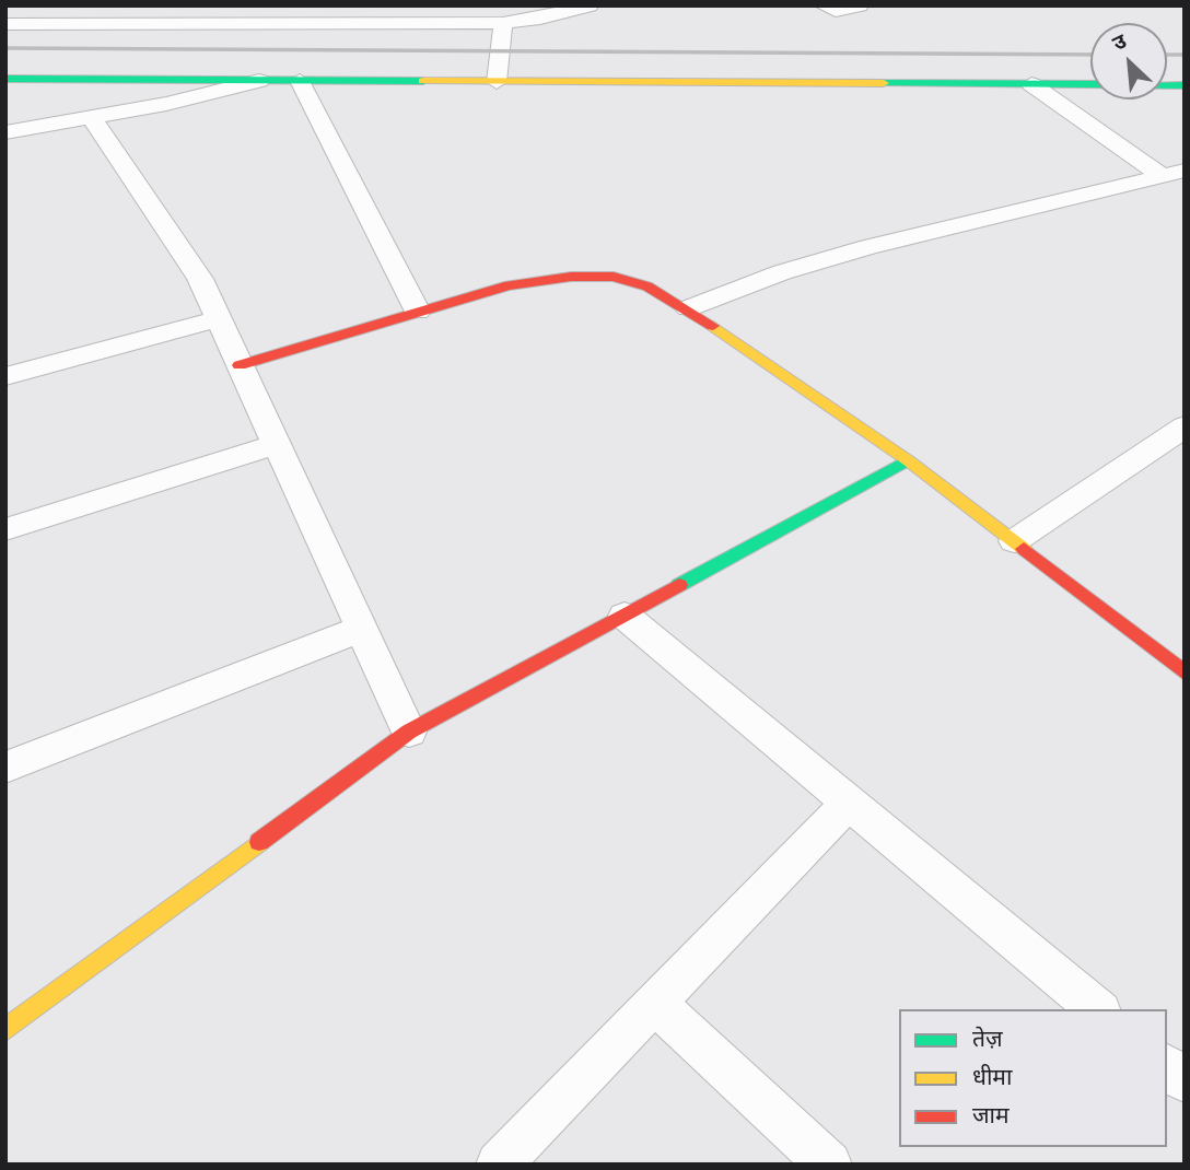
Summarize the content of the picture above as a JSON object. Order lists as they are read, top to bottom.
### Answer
{
  "legend": ["तेज़", "धीमा", "जाम"],
  "north": "top left"
}
